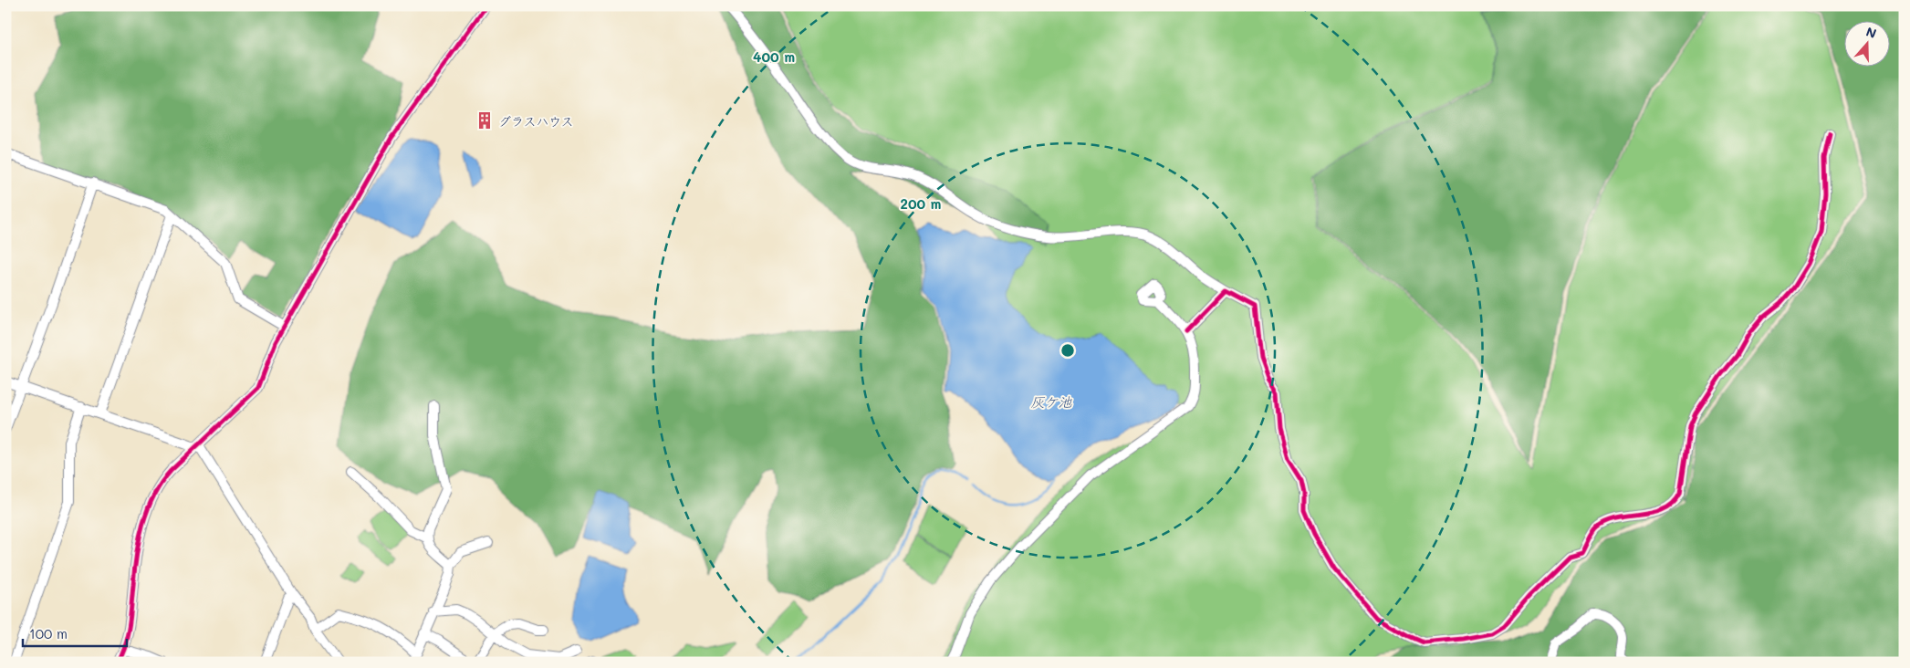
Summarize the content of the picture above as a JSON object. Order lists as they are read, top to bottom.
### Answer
{
  "water": ["灰ケ池"],
  "places": {
    "building": ["グラスハウス"]
  },
  "scale_bar": "100 m",
  "north": "top",
  "rings": ["400 m", "200 m"]
}
